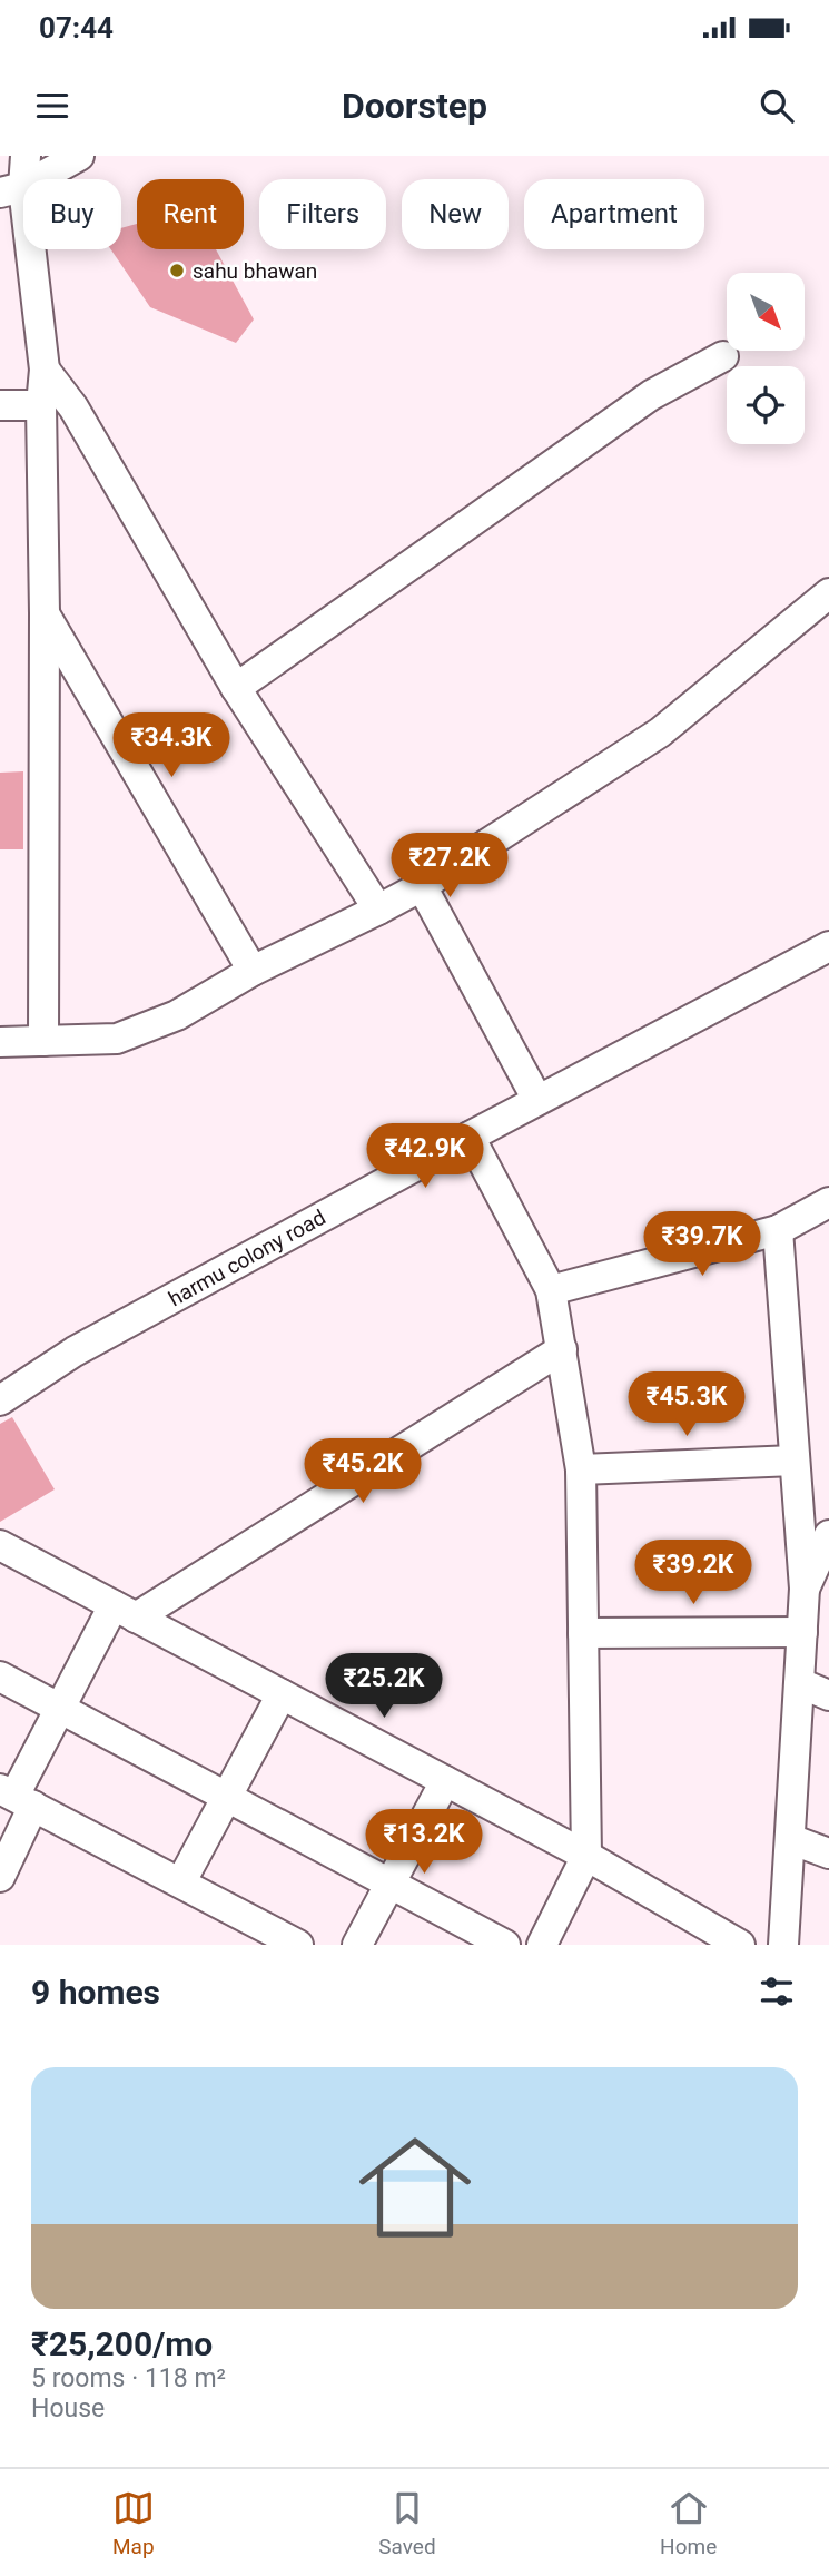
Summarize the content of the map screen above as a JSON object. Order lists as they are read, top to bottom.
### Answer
{
  "streets": {
    "street": ["harmu colony road"]
  },
  "places": ["sahu bhawan"],
  "north": "bottom right",
  "page": {
    "status": "07:44",
    "header": "Doorstep",
    "chip": [
      "Buy",
      "Rent",
      "Filters",
      "New",
      "Apartment"
    ],
    "price": [
      "₹34.3K",
      "₹27.2K",
      "₹42.9K",
      "₹39.7K",
      "₹45.3K",
      "₹45.2K",
      "₹39.2K",
      "₹25.2K",
      "₹13.2K"
    ],
    "heading": "9 homes",
    "list": [
      {
        "name": "₹25,200/mo",
        "note": "5 rooms · 118 m² · House"
      }
    ],
    "tabs": ["Map", "Saved", "Home"]
  }
}
